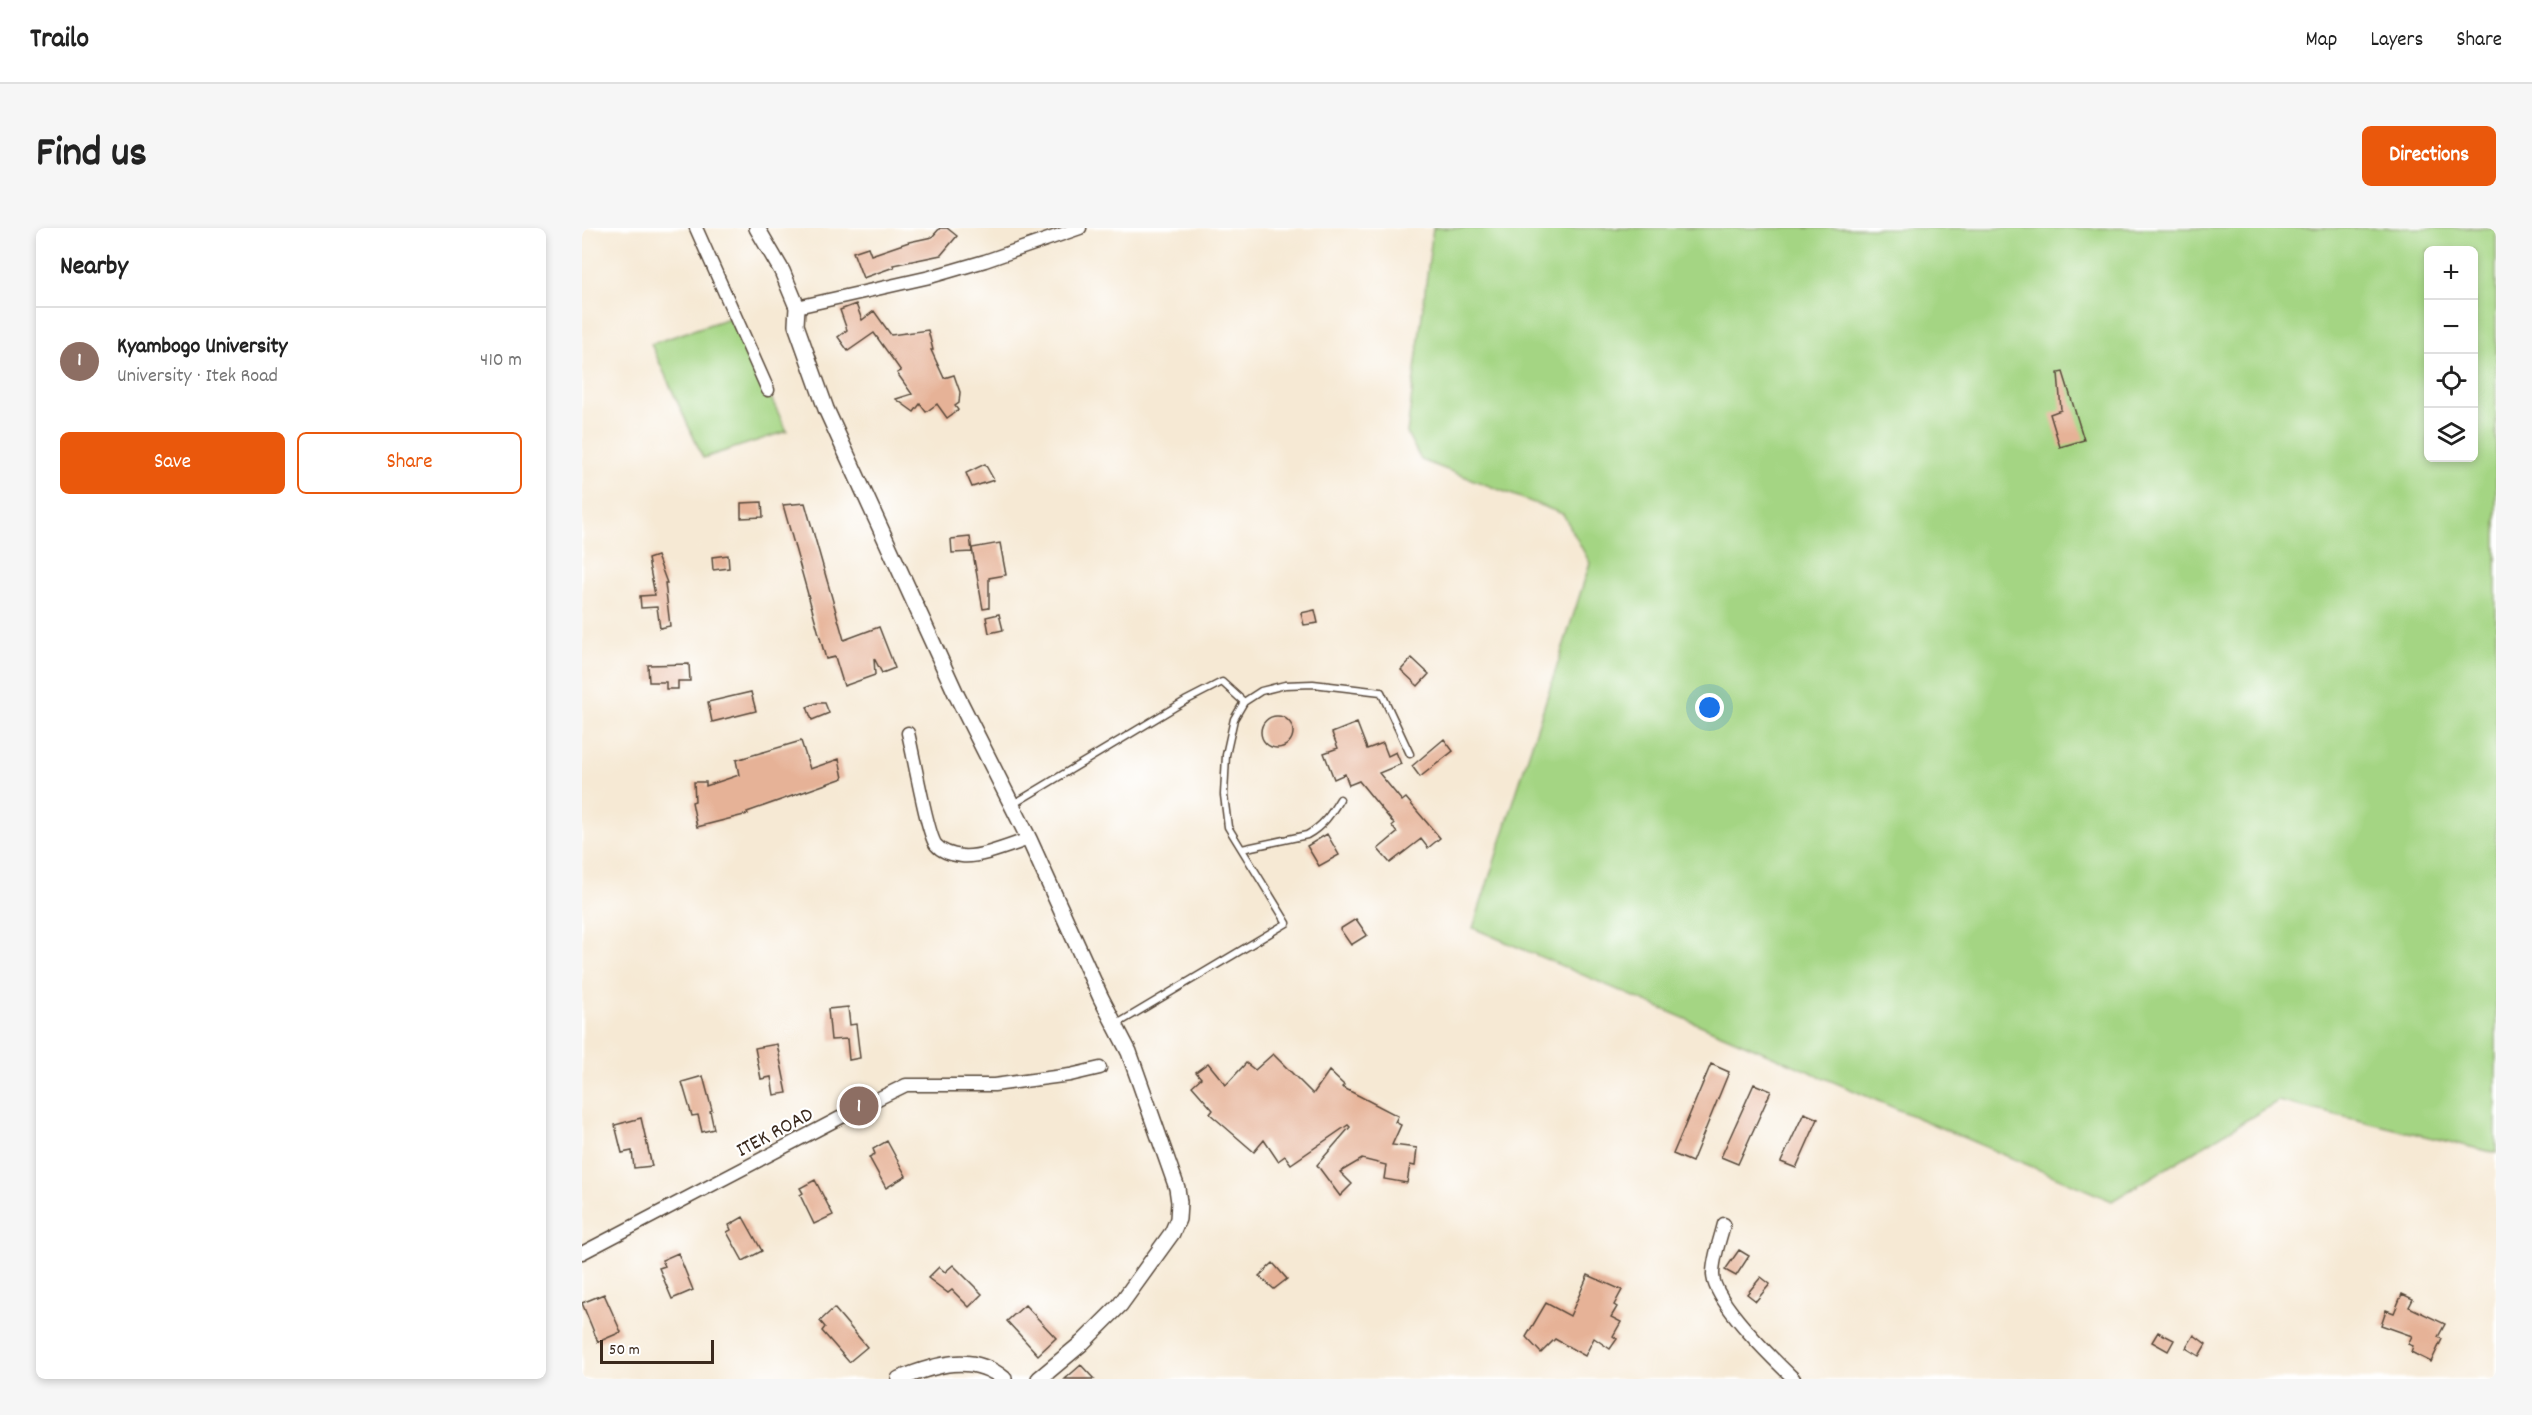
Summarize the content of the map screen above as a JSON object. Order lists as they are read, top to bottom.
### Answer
{
  "streets": {
    "street": ["ITEK ROAD"]
  },
  "scale_bar": "50 m",
  "page": {
    "header": "Trailo",
    "nav": ["Map", "Layers", "Share"],
    "title": "Find us",
    "buttons": [
      "Directions",
      ["Save", "Share"]
    ],
    "heading": "Nearby",
    "map_buttons": ["+", "−"],
    "list": [
      {
        "mark": "1",
        "name": "Kyambogo University",
        "note": "University · Itek Road",
        "value": "410 m"
      }
    ],
    "pins": "1",
    "scale": "50 m"
  }
}
